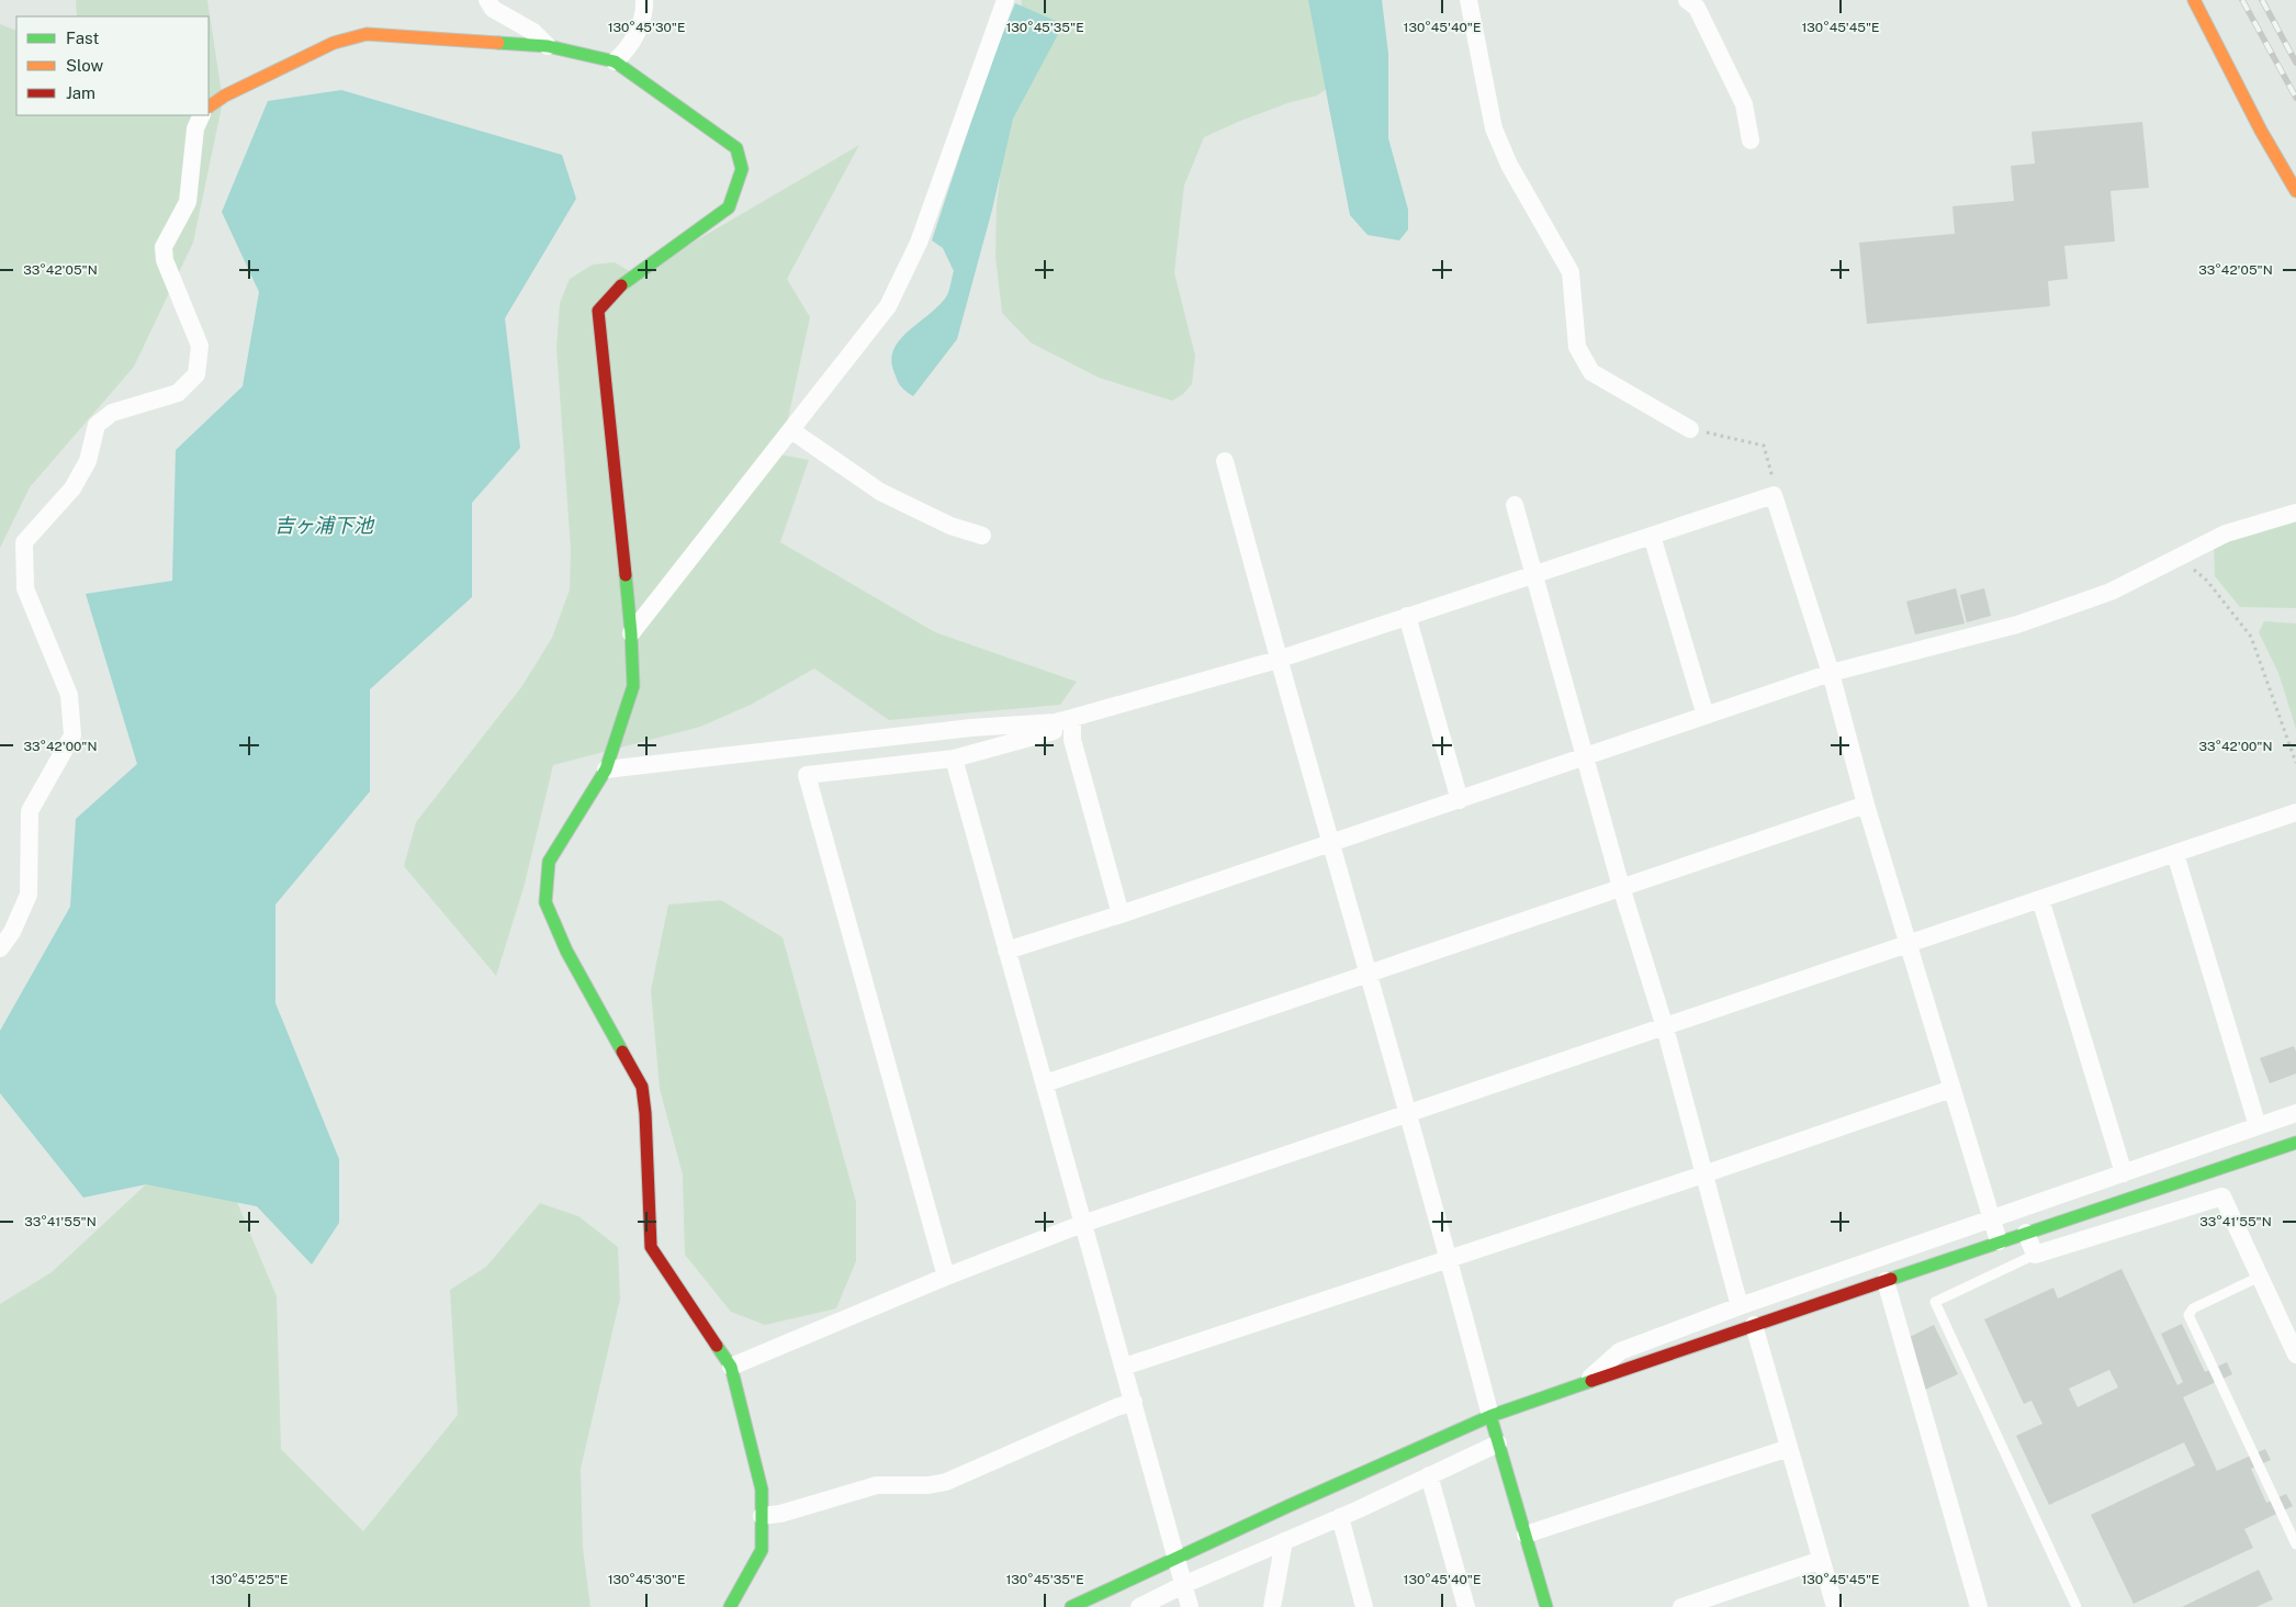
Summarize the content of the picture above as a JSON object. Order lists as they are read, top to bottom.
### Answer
{
  "water": ["吉ヶ浦下池"],
  "legend": ["Fast", "Slow", "Jam"],
  "coordinates": [
    "130°45'30\"E",
    "130°45'35\"E",
    "130°45'40\"E",
    "130°45'45\"E",
    "33°42'05\"N",
    "33°42'00\"N",
    "33°41'55\"N",
    "130°45'25\"E"
  ]
}
